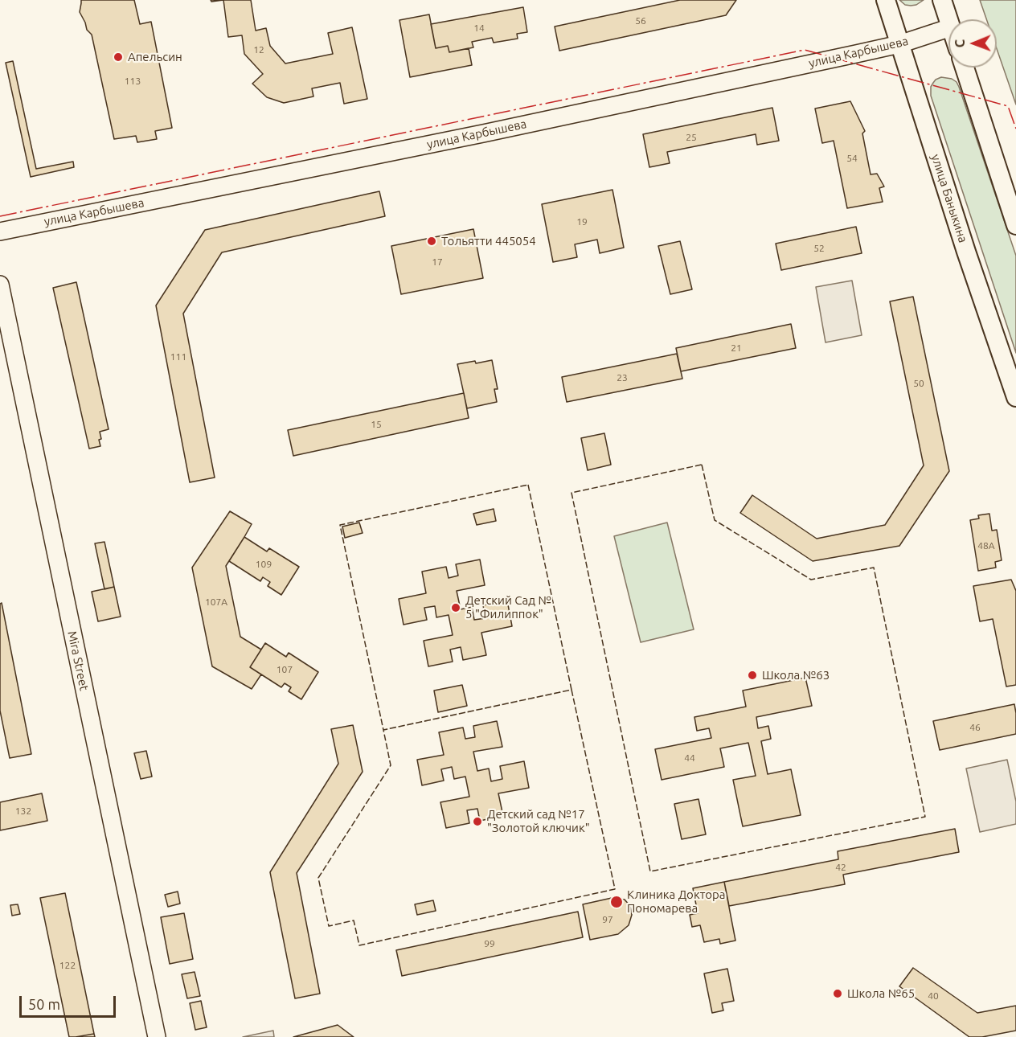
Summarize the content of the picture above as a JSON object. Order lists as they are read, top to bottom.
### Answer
{
  "streets": {
    "main road": ["улица Баныкина"],
    "street": ["улица Карбышева", "Mira Street"]
  },
  "crossings": [
    ["улица Карбышева", "улица Баныкина"]
  ],
  "places": [
    "Апельсин",
    "Тольятти 445054",
    "Детский Сад № 5 \"Филиппок\"",
    "Школа №63",
    "Детский сад №17 \"Золотой ключик\"",
    "Клиника Доктора Пономарева",
    "Школа №65"
  ],
  "house_numbers": [
    "56",
    "14",
    "12",
    "113",
    "25",
    "54",
    "19",
    "52",
    "17",
    "21",
    "111",
    "23",
    "50",
    "15",
    "48А",
    "109",
    "107А",
    "107",
    "46",
    "44",
    "132",
    "42",
    "97",
    "99",
    "122",
    "40"
  ],
  "scale_bar": "50 m",
  "north": "left"
}
